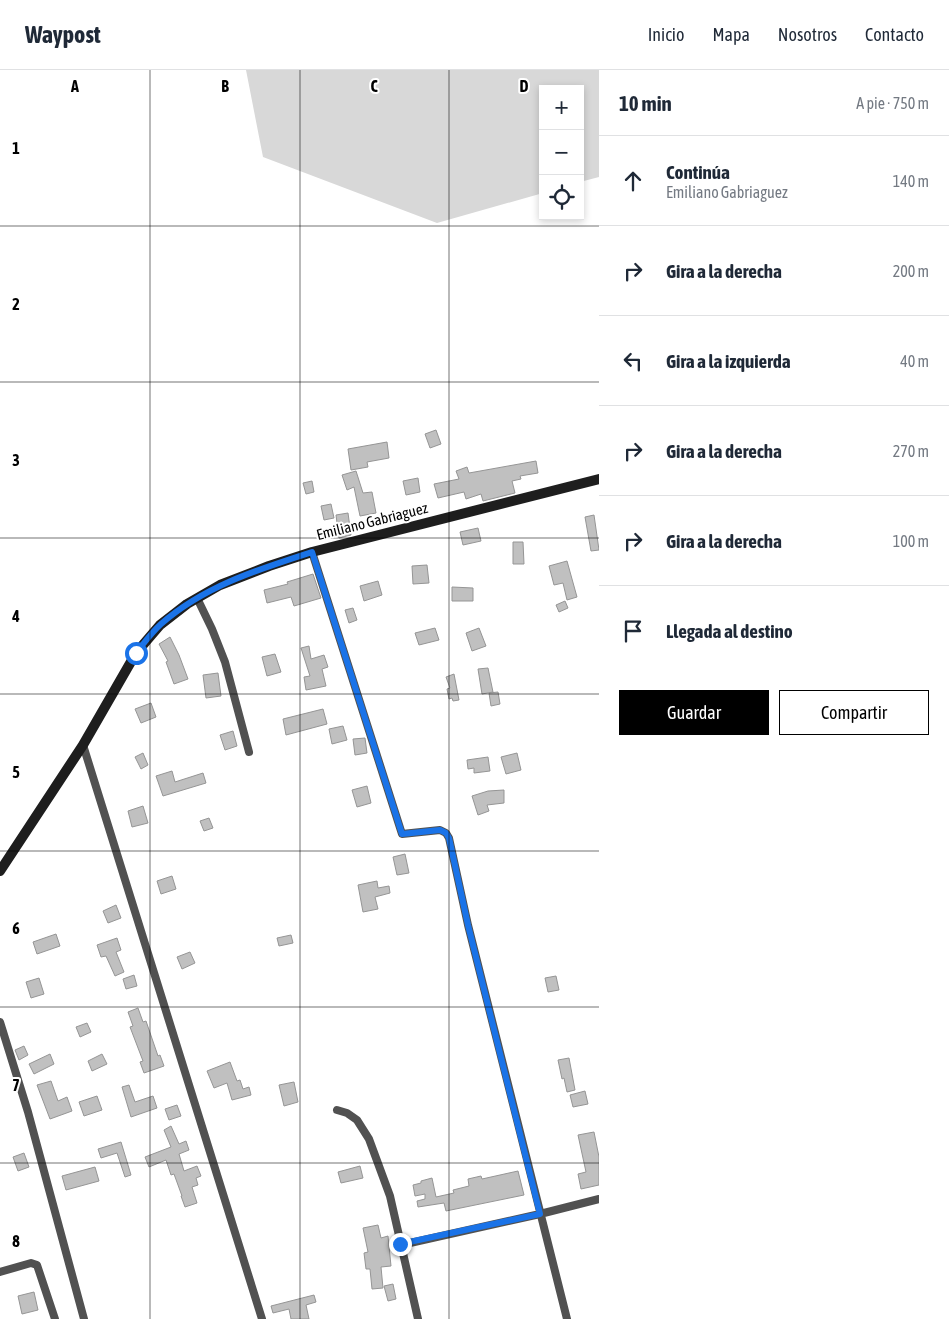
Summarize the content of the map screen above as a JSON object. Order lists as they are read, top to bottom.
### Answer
{
  "streets": {
    "main road": ["Emiliano Gabriaguez"]
  },
  "page": {
    "header": "Waypost",
    "nav": [
      "Inicio",
      "Mapa",
      "Nosotros",
      "Contacto"
    ],
    "heading": ["10 min", "A pie · 750 m"],
    "map_buttons": ["+", "−"],
    "list": [
      ["Continúa", "Emiliano Gabriaguez", "140 m"],
      ["Gira a la derecha", "200 m"],
      ["Gira a la izquierda", "40 m"],
      ["Gira a la derecha", "270 m"],
      ["Gira a la derecha", "100 m"],
      "Llegada al destino"
    ],
    "buttons": ["Guardar", "Compartir"]
  },
  "grid": {
    "columns": [
      "A",
      "B",
      "C",
      "D"
    ],
    "rows": [
      "1",
      "2",
      "3",
      "4",
      "5",
      "6",
      "7",
      "8"
    ]
  }
}
